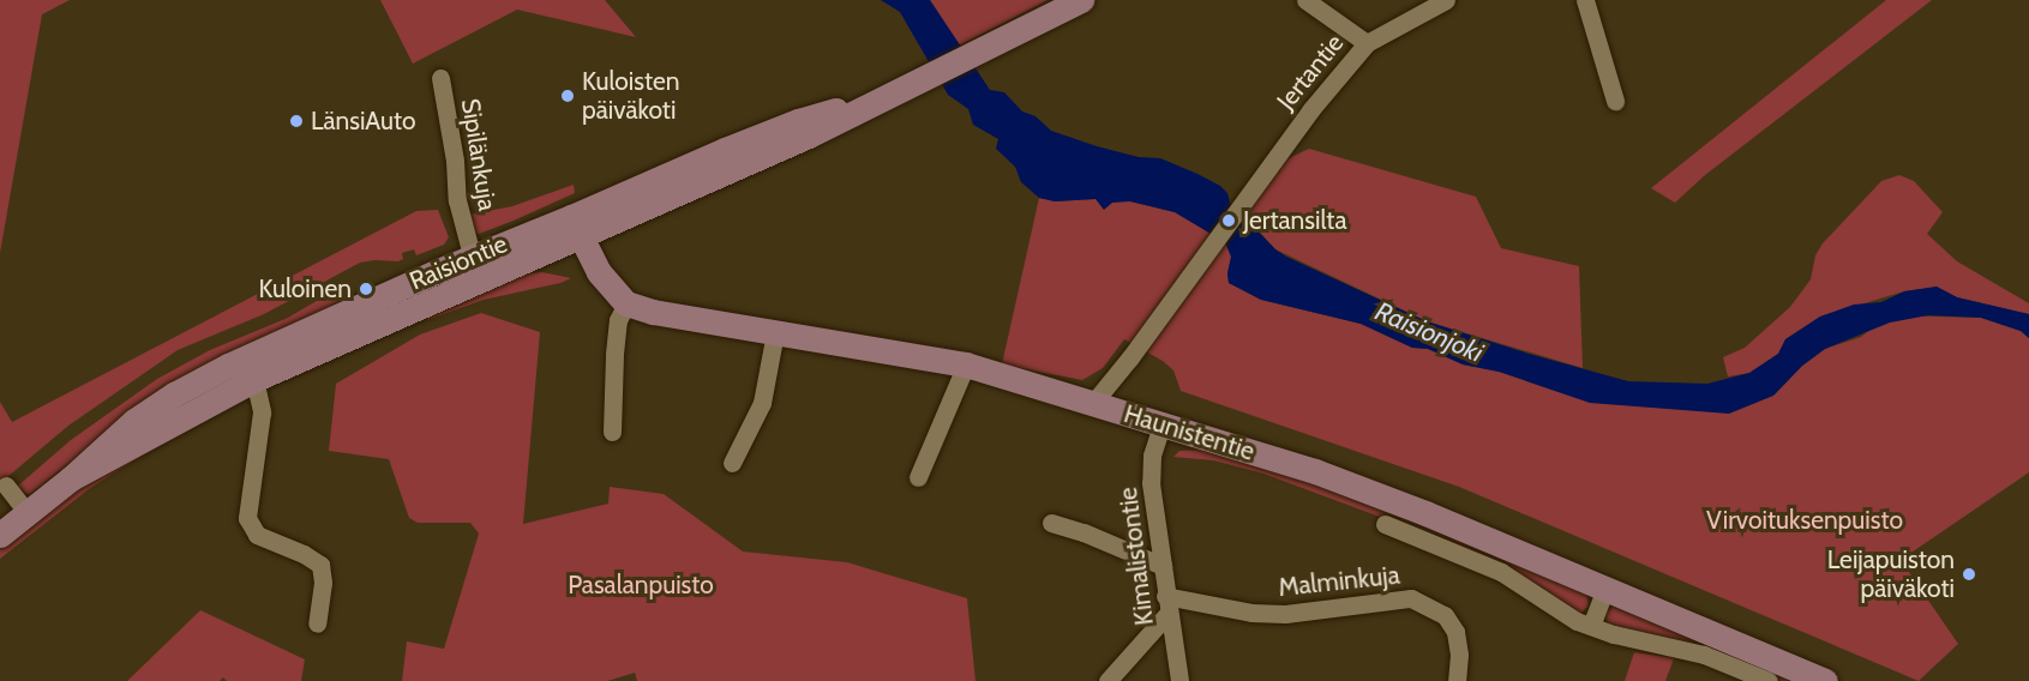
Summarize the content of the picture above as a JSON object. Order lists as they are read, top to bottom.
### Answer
{
  "streets": {
    "street": [
      "Jertantie",
      "Sipilänkuja",
      "Raisiontie",
      "Haunistentie",
      "Kimalistontie",
      "Malminkuja"
    ]
  },
  "crossings": [
    ["Jertantie", "Haunistentie"],
    ["Sipilänkuja", "Raisiontie"],
    ["Haunistentie", "Kimalistontie"],
    ["Kimalistontie", "Malminkuja"]
  ],
  "water": ["Raisionjoki"],
  "parks": ["Virvoituksenpuisto", "Pasalanpuisto"],
  "places": [
    "Kuloisten päiväkoti",
    "LänsiAuto",
    "Jertansilta",
    "Kuloinen",
    "Leijapuiston päiväkoti"
  ]
}
